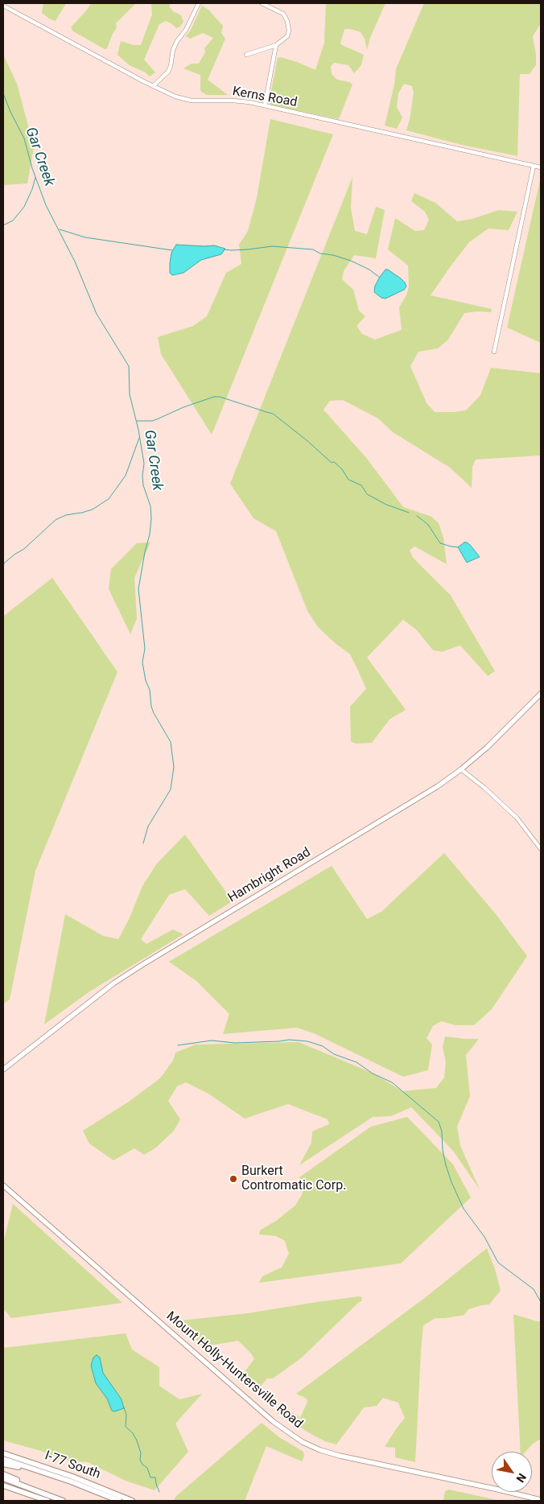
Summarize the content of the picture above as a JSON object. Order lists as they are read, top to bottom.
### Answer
{
  "streets": {
    "highway": ["I-77 South"],
    "main road": ["Hambright Road", "Mount Holly-Huntersville Road"],
    "street": ["Kerns Road"]
  },
  "water": ["Gar Creek"],
  "places": ["Burkert Contromatic Corp."],
  "north": "bottom right"
}
